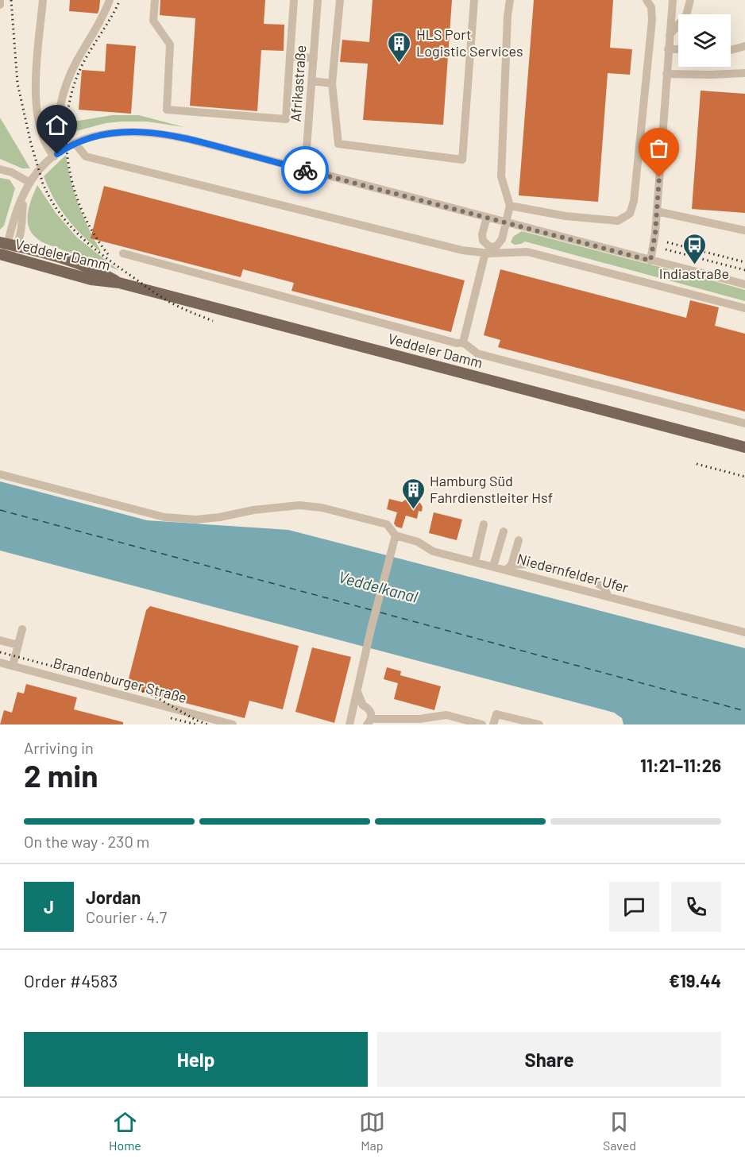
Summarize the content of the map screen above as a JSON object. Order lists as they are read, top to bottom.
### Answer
{
  "streets": {
    "main road": ["Veddeler Damm"],
    "street": ["Afrikastraße", "Niedernfelder Ufer", "Brandenburger Straße"]
  },
  "water": ["Veddelkanal"],
  "places": {
    "building": ["HLS Port Logistic Services", "Hamburg Süd Fahrdienstleiter Hsf"],
    "bus stop": ["Indiastraße"]
  },
  "page": {
    "heading": ["2 min", "Arriving in", "11:21–11:26"],
    "panel": [
      "Jordan",
      "Courier · 4.7",
      "Order #4583",
      "€19.44"
    ],
    "bar": "On the way · 230 m",
    "round": "J",
    "buttons": ["Help", "Share"],
    "tabs": ["Home", "Map", "Saved"]
  }
}
